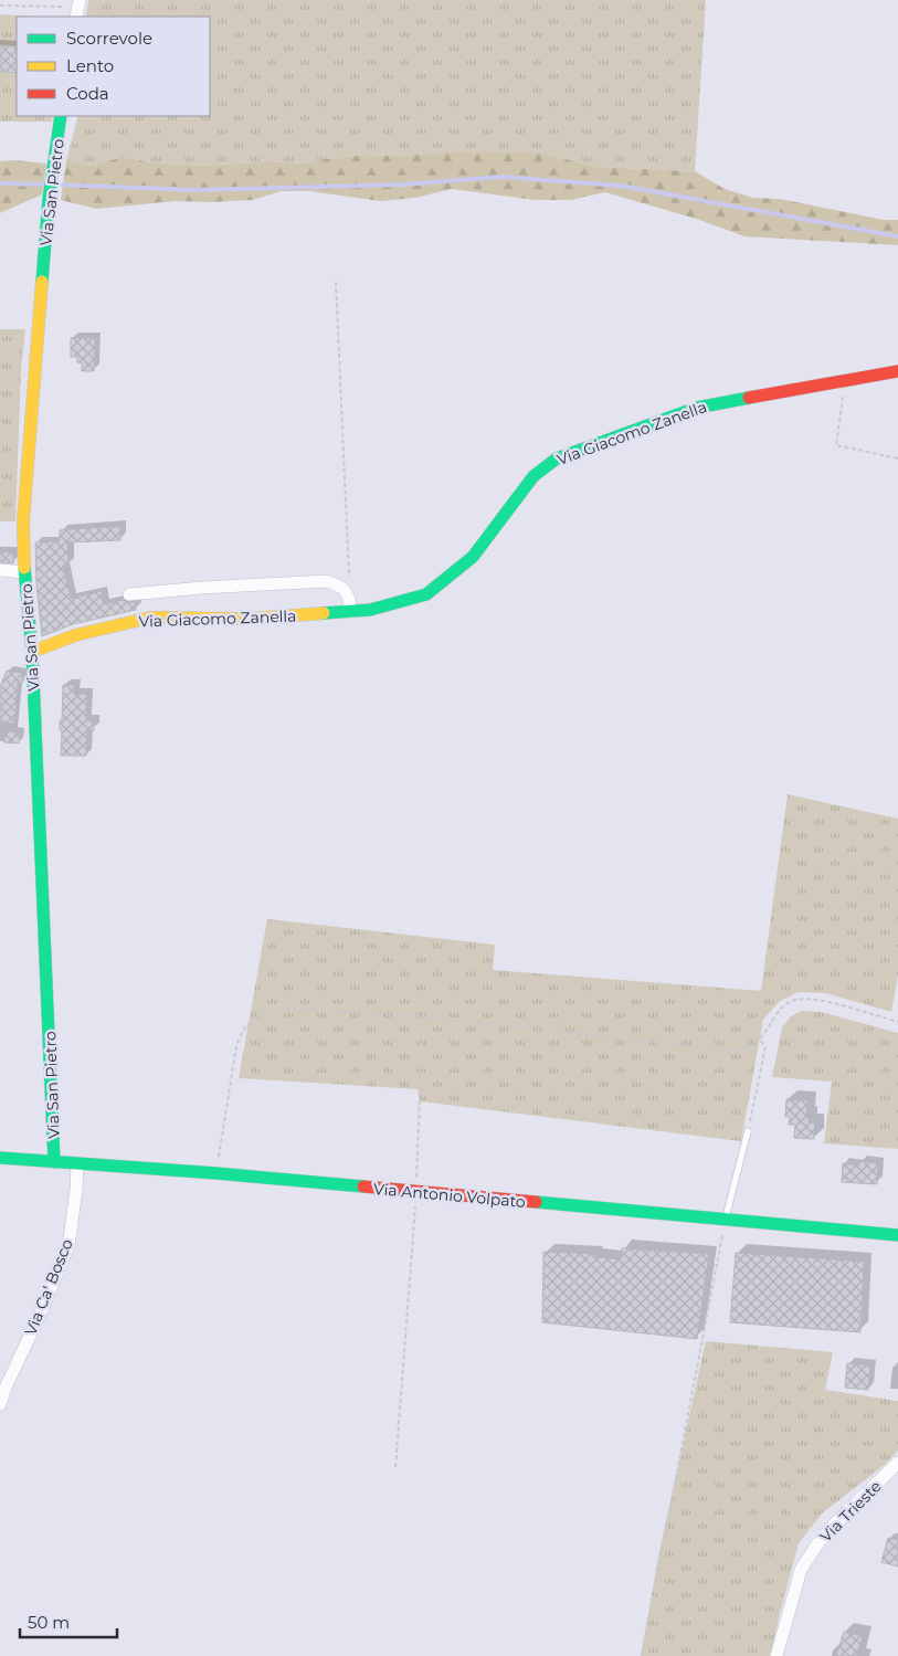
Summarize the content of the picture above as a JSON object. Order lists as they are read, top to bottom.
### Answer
{
  "streets": {
    "street": [
      "Via San Pietro",
      "Via Giacomo Zanella",
      "Via Antonio Volpato",
      "Via Ca' Bosco",
      "Via Trieste"
    ]
  },
  "crossings": [
    ["Via San Pietro", "Via Giacomo Zanella"],
    ["Via San Pietro", "Via Antonio Volpato"],
    ["Via Antonio Volpato", "Via Ca' Bosco"]
  ],
  "legend": ["Scorrevole", "Lento", "Coda"],
  "scale_bar": "50 m"
}
